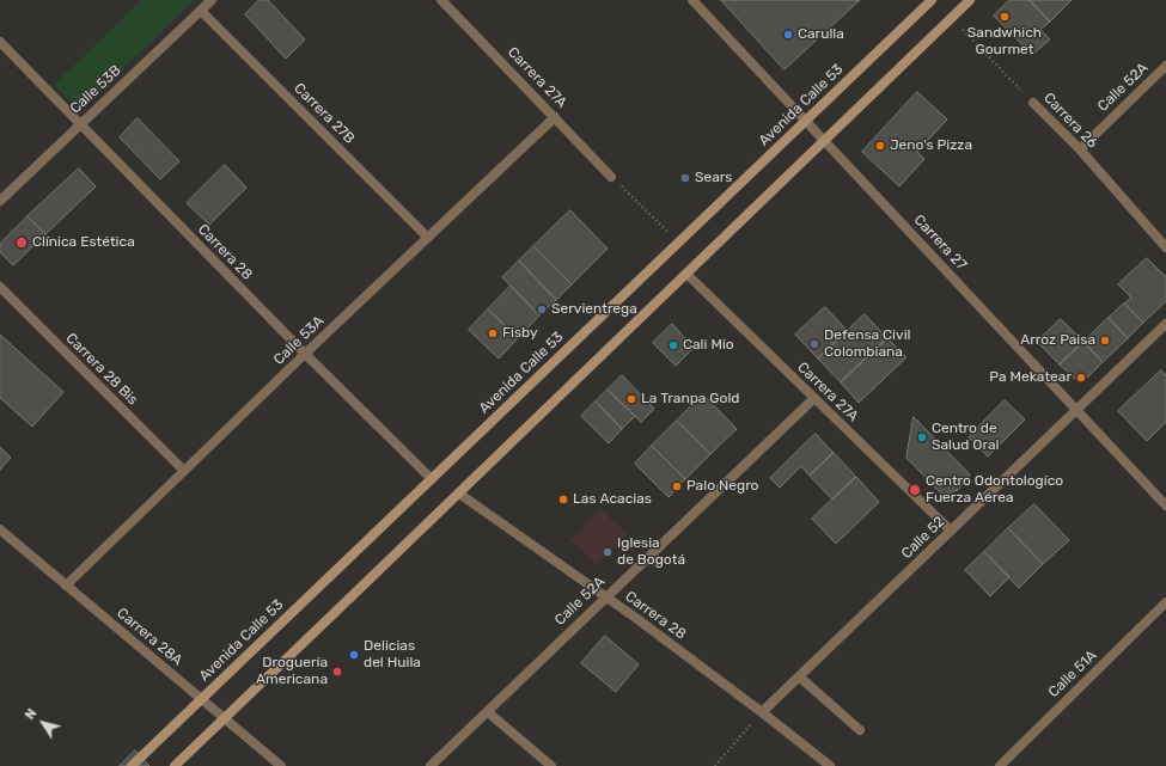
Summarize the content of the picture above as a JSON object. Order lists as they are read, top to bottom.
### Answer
{
  "streets": {
    "main road": ["Avenida Calle 53"],
    "street": [
      "Carrera 27A",
      "Calle 52A",
      "Calle 53B",
      "Carrera 27B",
      "Carrera 26",
      "Carrera 27",
      "Carrera 28",
      "Calle 53A",
      "Carrera 28 Bis",
      "Calle 52",
      "Carrera 28A",
      "Calle 51A"
    ]
  },
  "crossings": [
    ["Carrera 27A", "Calle 52A"],
    ["Carrera 27A", "Calle 53A"],
    ["Carrera 27A", "Calle 52"],
    ["Calle 52A", "Carrera 26"],
    ["Calle 52A", "Carrera 28"],
    ["Calle 53B", "Carrera 27B"],
    ["Calle 53B", "Carrera 28"],
    ["Avenida Calle 53", "Carrera 27"],
    ["Avenida Calle 53", "Carrera 28"],
    ["Carrera 27B", "Calle 53A"],
    ["Carrera 27", "Calle 52"],
    ["Carrera 28", "Calle 53A"],
    ["Carrera 28", "Calle 52"],
    ["Calle 53A", "Carrera 28 Bis"],
    ["Calle 53A", "Carrera 28A"]
  ],
  "places": [
    "Sandwhich Gourmet",
    "Carulla",
    "Jeno's Pizza",
    "Sears",
    "Clínica Estética",
    "Servientrega",
    "Fisby",
    "Arroz Paisa",
    "Defensa Civil Colombiana",
    "Cali Mio",
    "Pa Mekatear",
    "La Tranpa Gold",
    "Centro de Salud Oral",
    "Palo Negro",
    "Centro Odontologíco Fuerza Aérea",
    "Las Acacias",
    "Iglesia de Bogotá",
    "Delicias del Huila",
    "Droguería Americana"
  ],
  "north": "top left"
}
